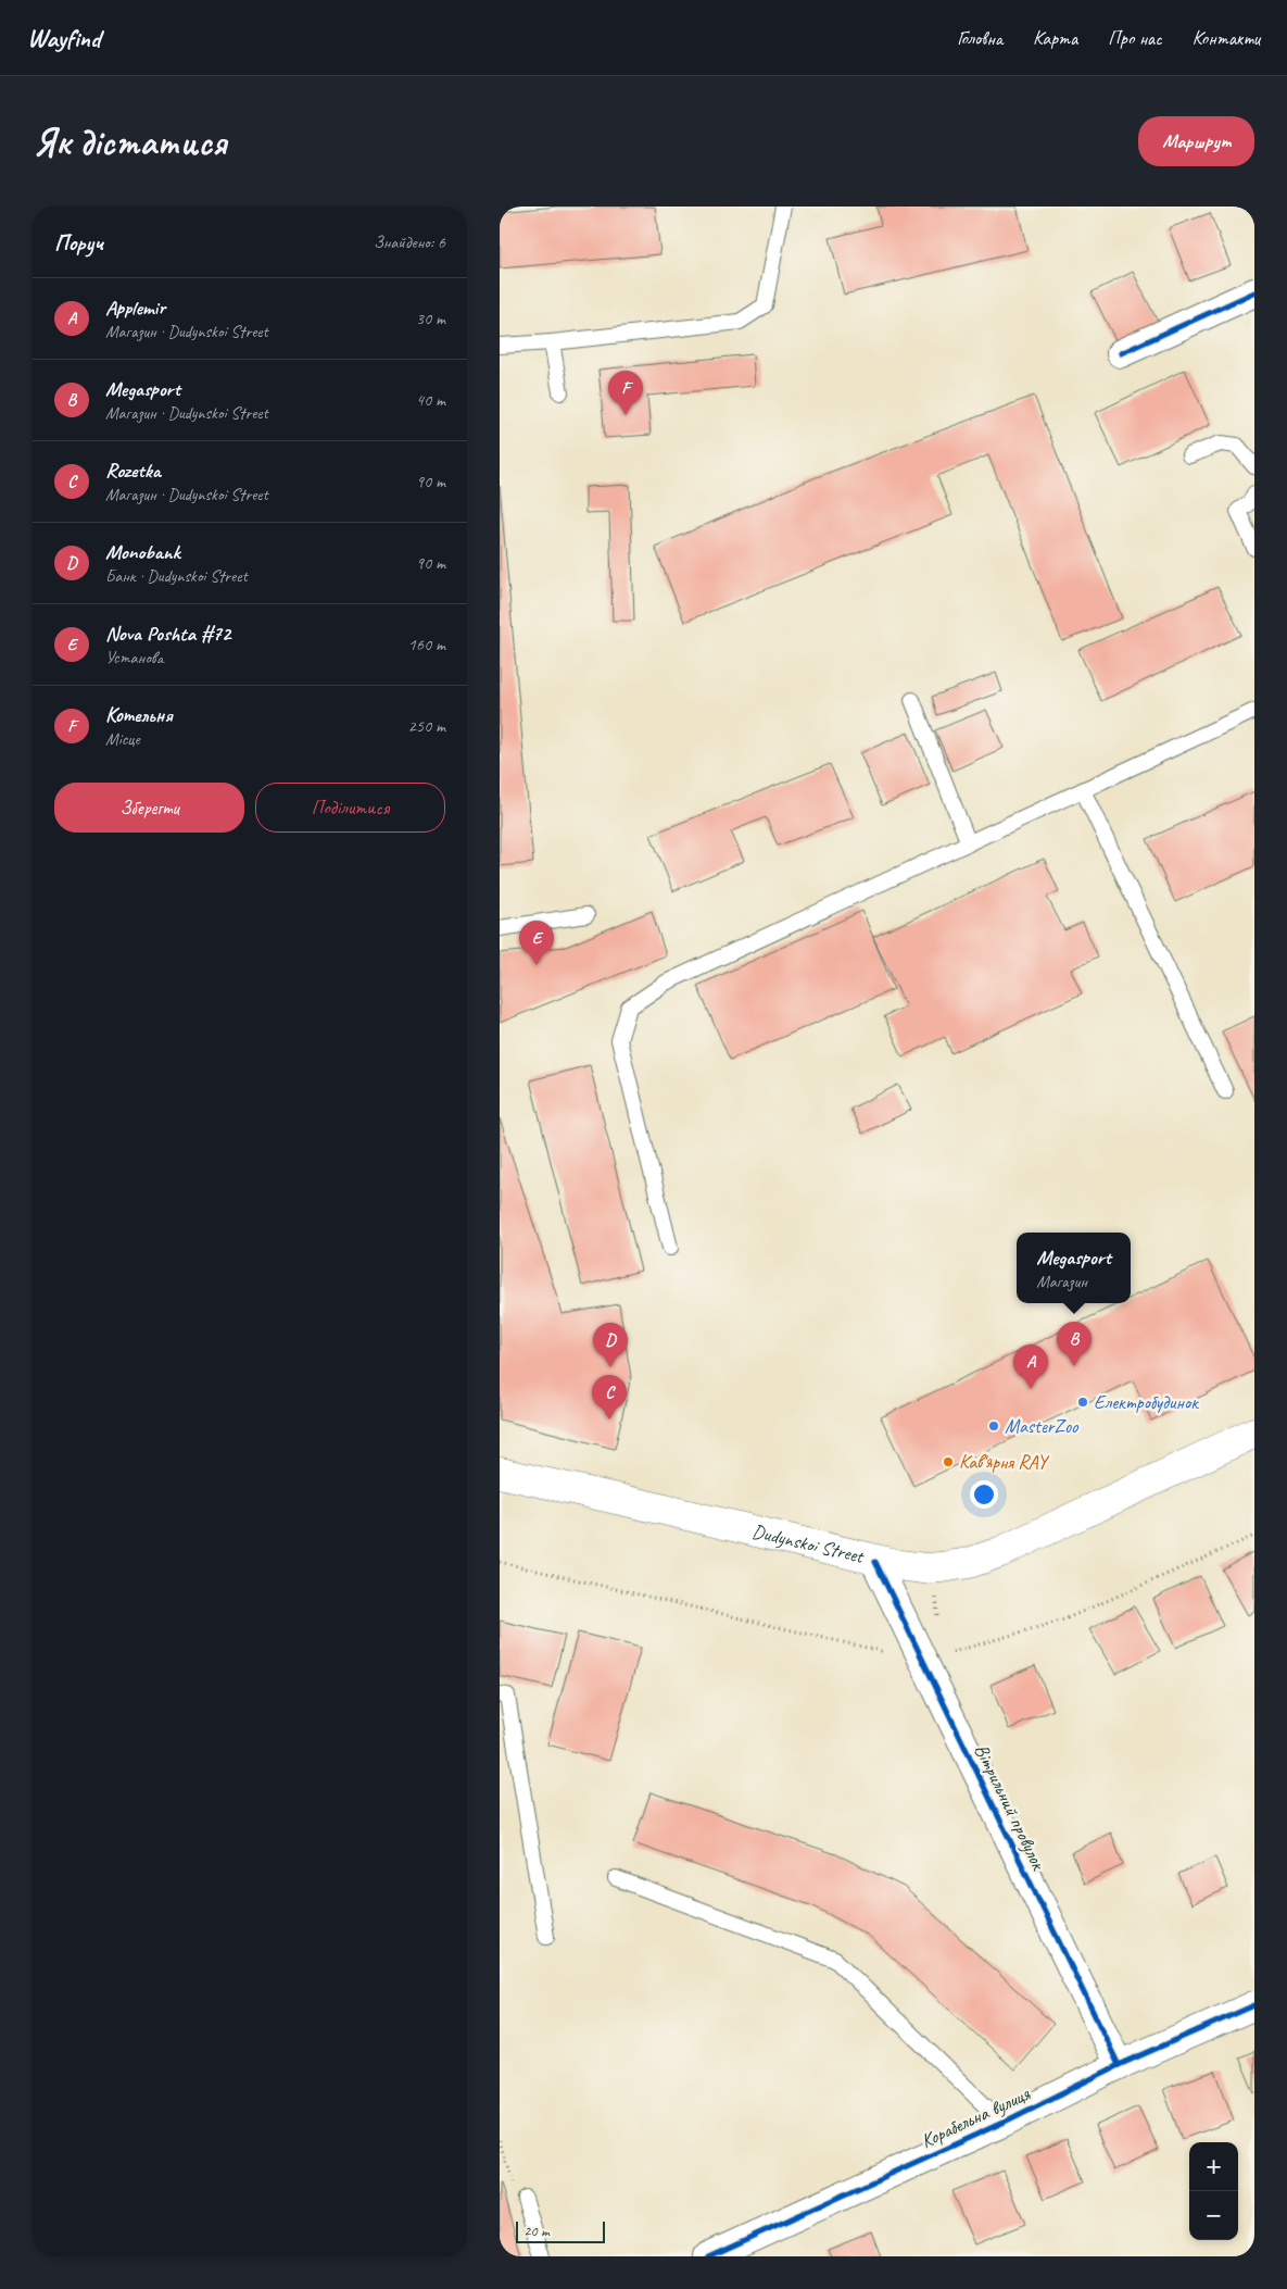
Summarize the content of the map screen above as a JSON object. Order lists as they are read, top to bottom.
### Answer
{
  "streets": {
    "main road": ["Dudynskoi Street"],
    "street": ["Вітрильний провулок", "Корабельна вулиця"]
  },
  "crossings": [
    ["Dudynskoi Street", "Вітрильний провулок"],
    ["Вітрильний провулок", "Корабельна вулиця"]
  ],
  "places": ["Електробудинок", "MasterZoo", "Кав'ярня RAY"],
  "scale_bar": "20 m",
  "page": {
    "header": "Wayfind",
    "nav": [
      "Головна",
      "Карта",
      "Про нас",
      "Контакти"
    ],
    "buttons": [
      "Маршрут",
      ["Зберегти", "Поділитися"]
    ],
    "title": "Як дістатися",
    "heading": ["Поруч", "Знайдено: 6"],
    "list": [
      {
        "mark": "A",
        "name": "Applemir",
        "note": "Магазин · Dudynskoi Street",
        "value": "30 m"
      },
      {
        "mark": "B",
        "name": "Megasport",
        "note": "Магазин · Dudynskoi Street",
        "value": "40 m"
      },
      {
        "mark": "C",
        "name": "Rozetka",
        "note": "Магазин · Dudynskoi Street",
        "value": "90 m"
      },
      {
        "mark": "D",
        "name": "Monobank",
        "note": "Банк · Dudynskoi Street",
        "value": "90 m"
      },
      {
        "mark": "E",
        "name": "Nova Poshta #72",
        "note": "Установа",
        "value": "160 m"
      },
      {
        "mark": "F",
        "name": "Котельня",
        "note": "Місце",
        "value": "250 m"
      }
    ],
    "pins": [
      "F",
      "E",
      "B",
      "D",
      "A",
      "C"
    ],
    "popup": ["Megasport", "Магазин"],
    "map_buttons": ["+", "−"],
    "scale": "20 m"
  }
}
